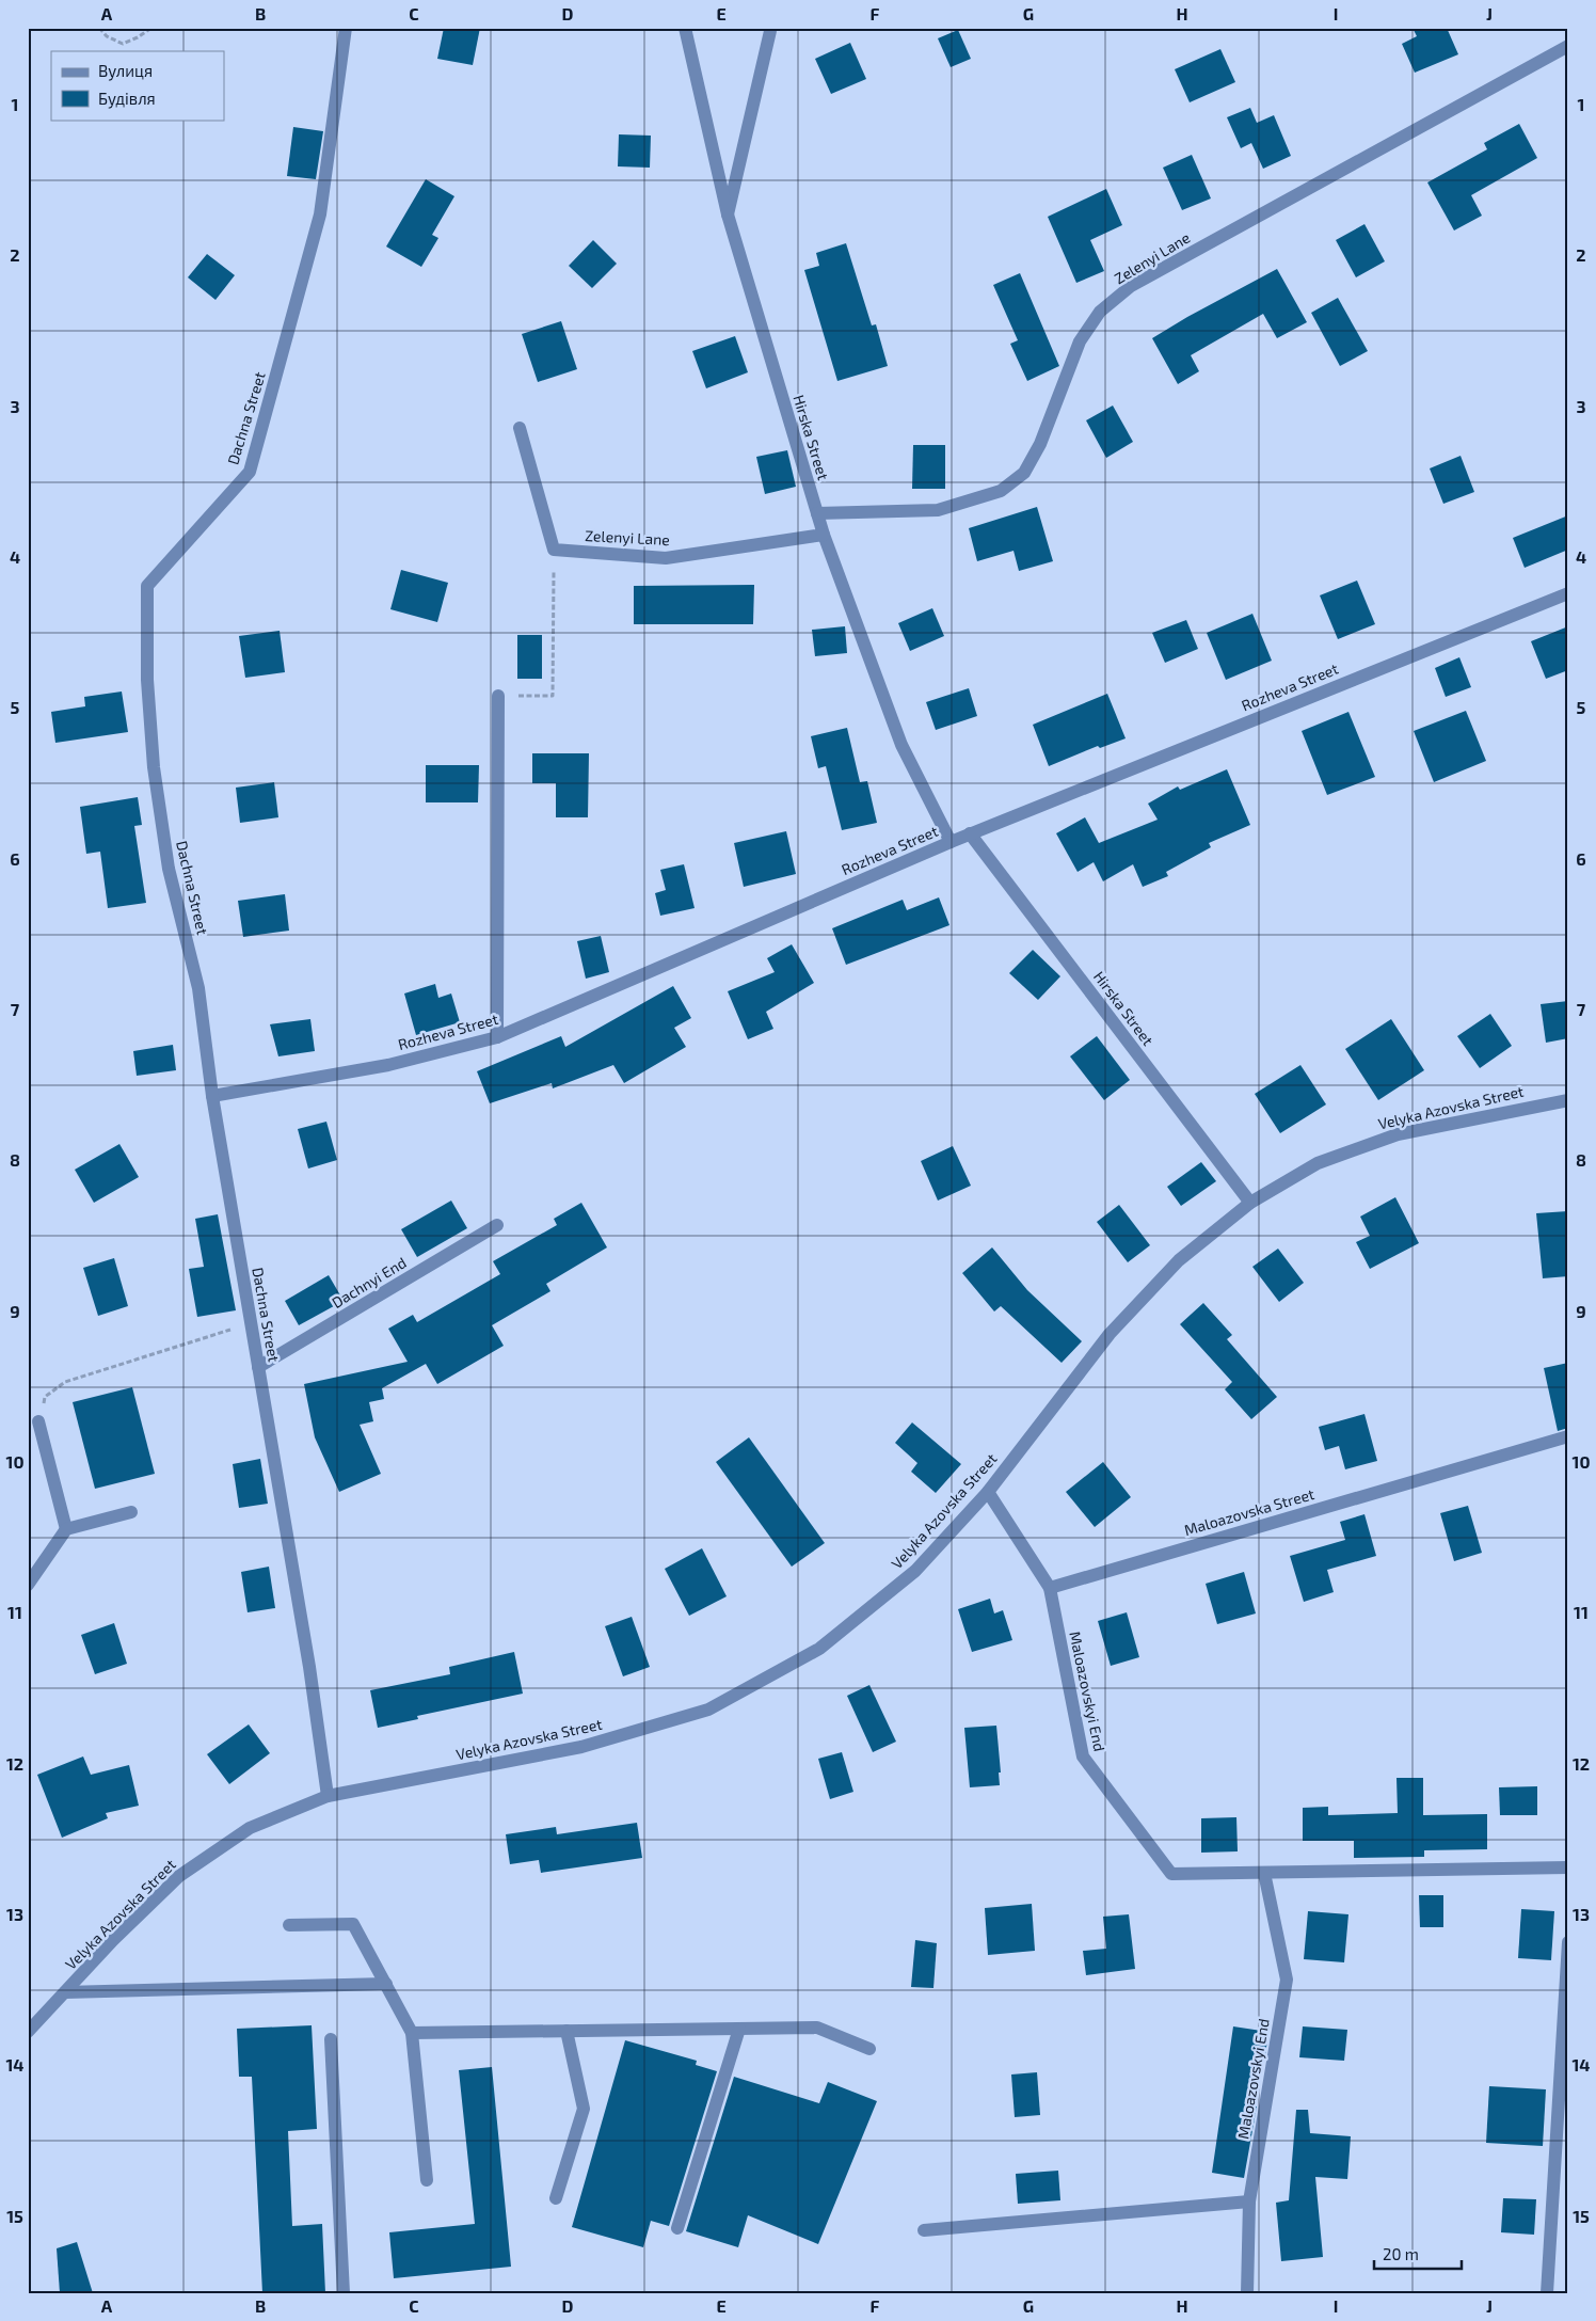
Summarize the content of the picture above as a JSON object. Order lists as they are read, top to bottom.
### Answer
{
  "streets": {
    "street": [
      "Zelenyi Lane",
      "Dachna Street",
      "Hirska Street",
      "Rozheva Street",
      "Velyka Azovska Street",
      "Dachnyi End",
      "Maloazovska Street",
      "Maloazovskyi End"
    ]
  },
  "crossings": [
    ["Zelenyi Lane", "Hirska Street"],
    ["Dachna Street", "Rozheva Street"],
    ["Dachna Street", "Velyka Azovska Street"],
    ["Dachna Street", "Dachnyi End"],
    ["Hirska Street", "Rozheva Street"],
    ["Hirska Street", "Velyka Azovska Street"],
    ["Maloazovska Street", "Maloazovskyi End"]
  ],
  "legend": ["Вулиця", "Будівля"],
  "scale_bar": "20 m",
  "grid": {
    "columns": [
      "A",
      "B",
      "C",
      "D",
      "E",
      "F",
      "G",
      "H",
      "I",
      "J"
    ],
    "rows": [
      "1",
      "2",
      "3",
      "4",
      "5",
      "6",
      "7",
      "8",
      "9",
      "10",
      "11",
      "12",
      "13",
      "14",
      "15"
    ]
  }
}
